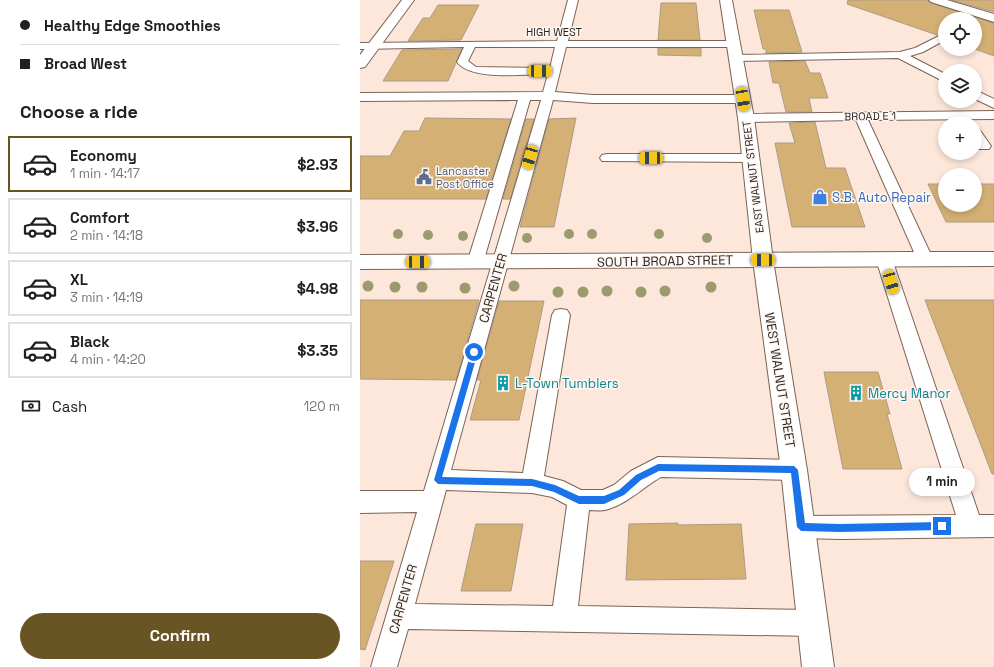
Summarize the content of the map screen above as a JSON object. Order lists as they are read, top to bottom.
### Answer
{
  "streets": {
    "street": ["EAST WALNUT STREET", "SOUTH BROAD STREET", "WEST WALNUT STREET"],
    "lane": ["HIGH WEST", "BROAD E 1", "CARPENTER"]
  },
  "crossings": [
    ["HIGH WEST", "EAST WALNUT STREET"],
    ["HIGH WEST", "CARPENTER"],
    ["BROAD E 1", "EAST WALNUT STREET"],
    ["EAST WALNUT STREET", "SOUTH BROAD STREET"],
    ["EAST WALNUT STREET", "WEST WALNUT STREET"],
    ["SOUTH BROAD STREET", "CARPENTER"],
    ["SOUTH BROAD STREET", "WEST WALNUT STREET"]
  ],
  "places": {
    "public building": ["Lancaster Post Office"],
    "shop": ["S.B. Auto Repair"],
    "building": ["L-Town Tumblers", "Mercy Manor"]
  },
  "page": {
    "banner": ["Healthy Edge Smoothies", "Broad West"],
    "map_buttons": ["+", "−"],
    "heading": "Choose a ride",
    "list": [
      {
        "name": "Economy",
        "note": "1 min · 14:17",
        "value": "$2.93"
      },
      {
        "name": "Comfort",
        "note": "2 min · 14:18",
        "value": "$3.96"
      },
      {
        "name": "XL",
        "note": "3 min · 14:19",
        "value": "$4.98"
      },
      {
        "name": "Black",
        "note": "4 min · 14:20",
        "value": "$3.35"
      }
    ],
    "pay": ["Cash", "120 m"],
    "bubble": "1 min",
    "buttons": "Confirm"
  }
}
